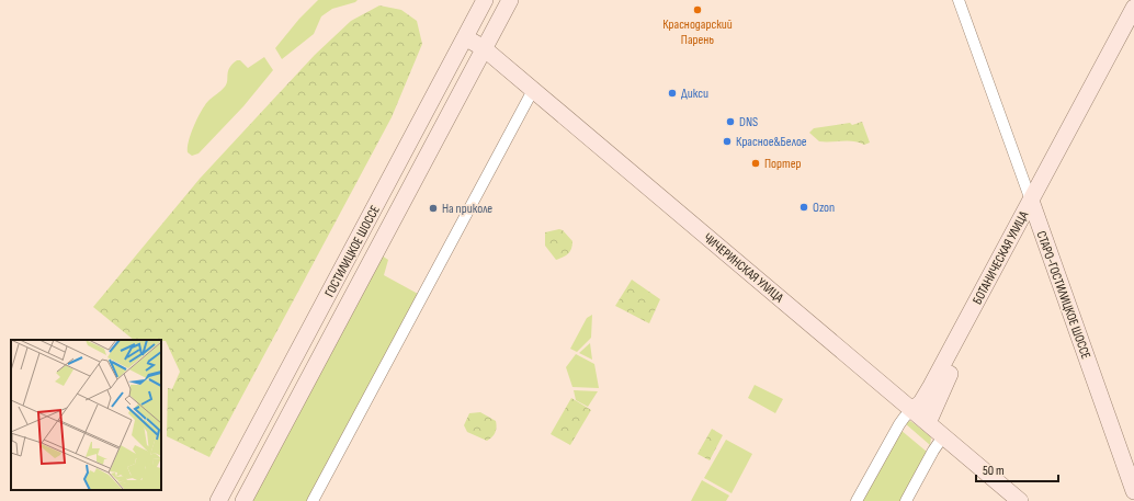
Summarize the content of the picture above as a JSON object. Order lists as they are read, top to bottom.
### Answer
{
  "streets": {
    "street": [
      "ГОСТИЛИЦКОЕ ШОССЕ",
      "БОТАНИЧЕСКАЯ УЛИЦА",
      "ЧИЧЕРИНСКАЯ УЛИЦА",
      "СТАРО-ГОСТИЛИЦКОЕ ШОССЕ"
    ]
  },
  "crossings": [
    ["ГОСТИЛИЦКОЕ ШОССЕ", "ЧИЧЕРИНСКАЯ УЛИЦА"],
    ["БОТАНИЧЕСКАЯ УЛИЦА", "ЧИЧЕРИНСКАЯ УЛИЦА"],
    ["БОТАНИЧЕСКАЯ УЛИЦА", "СТАРО-ГОСТИЛИЦКОЕ ШОССЕ"]
  ],
  "places": [
    "Краснодарский Парень",
    "Дикси",
    "DNS",
    "Красное&Белое",
    "Портер",
    "Ozon",
    "На приколе"
  ],
  "scale_bar": "50 m"
}
